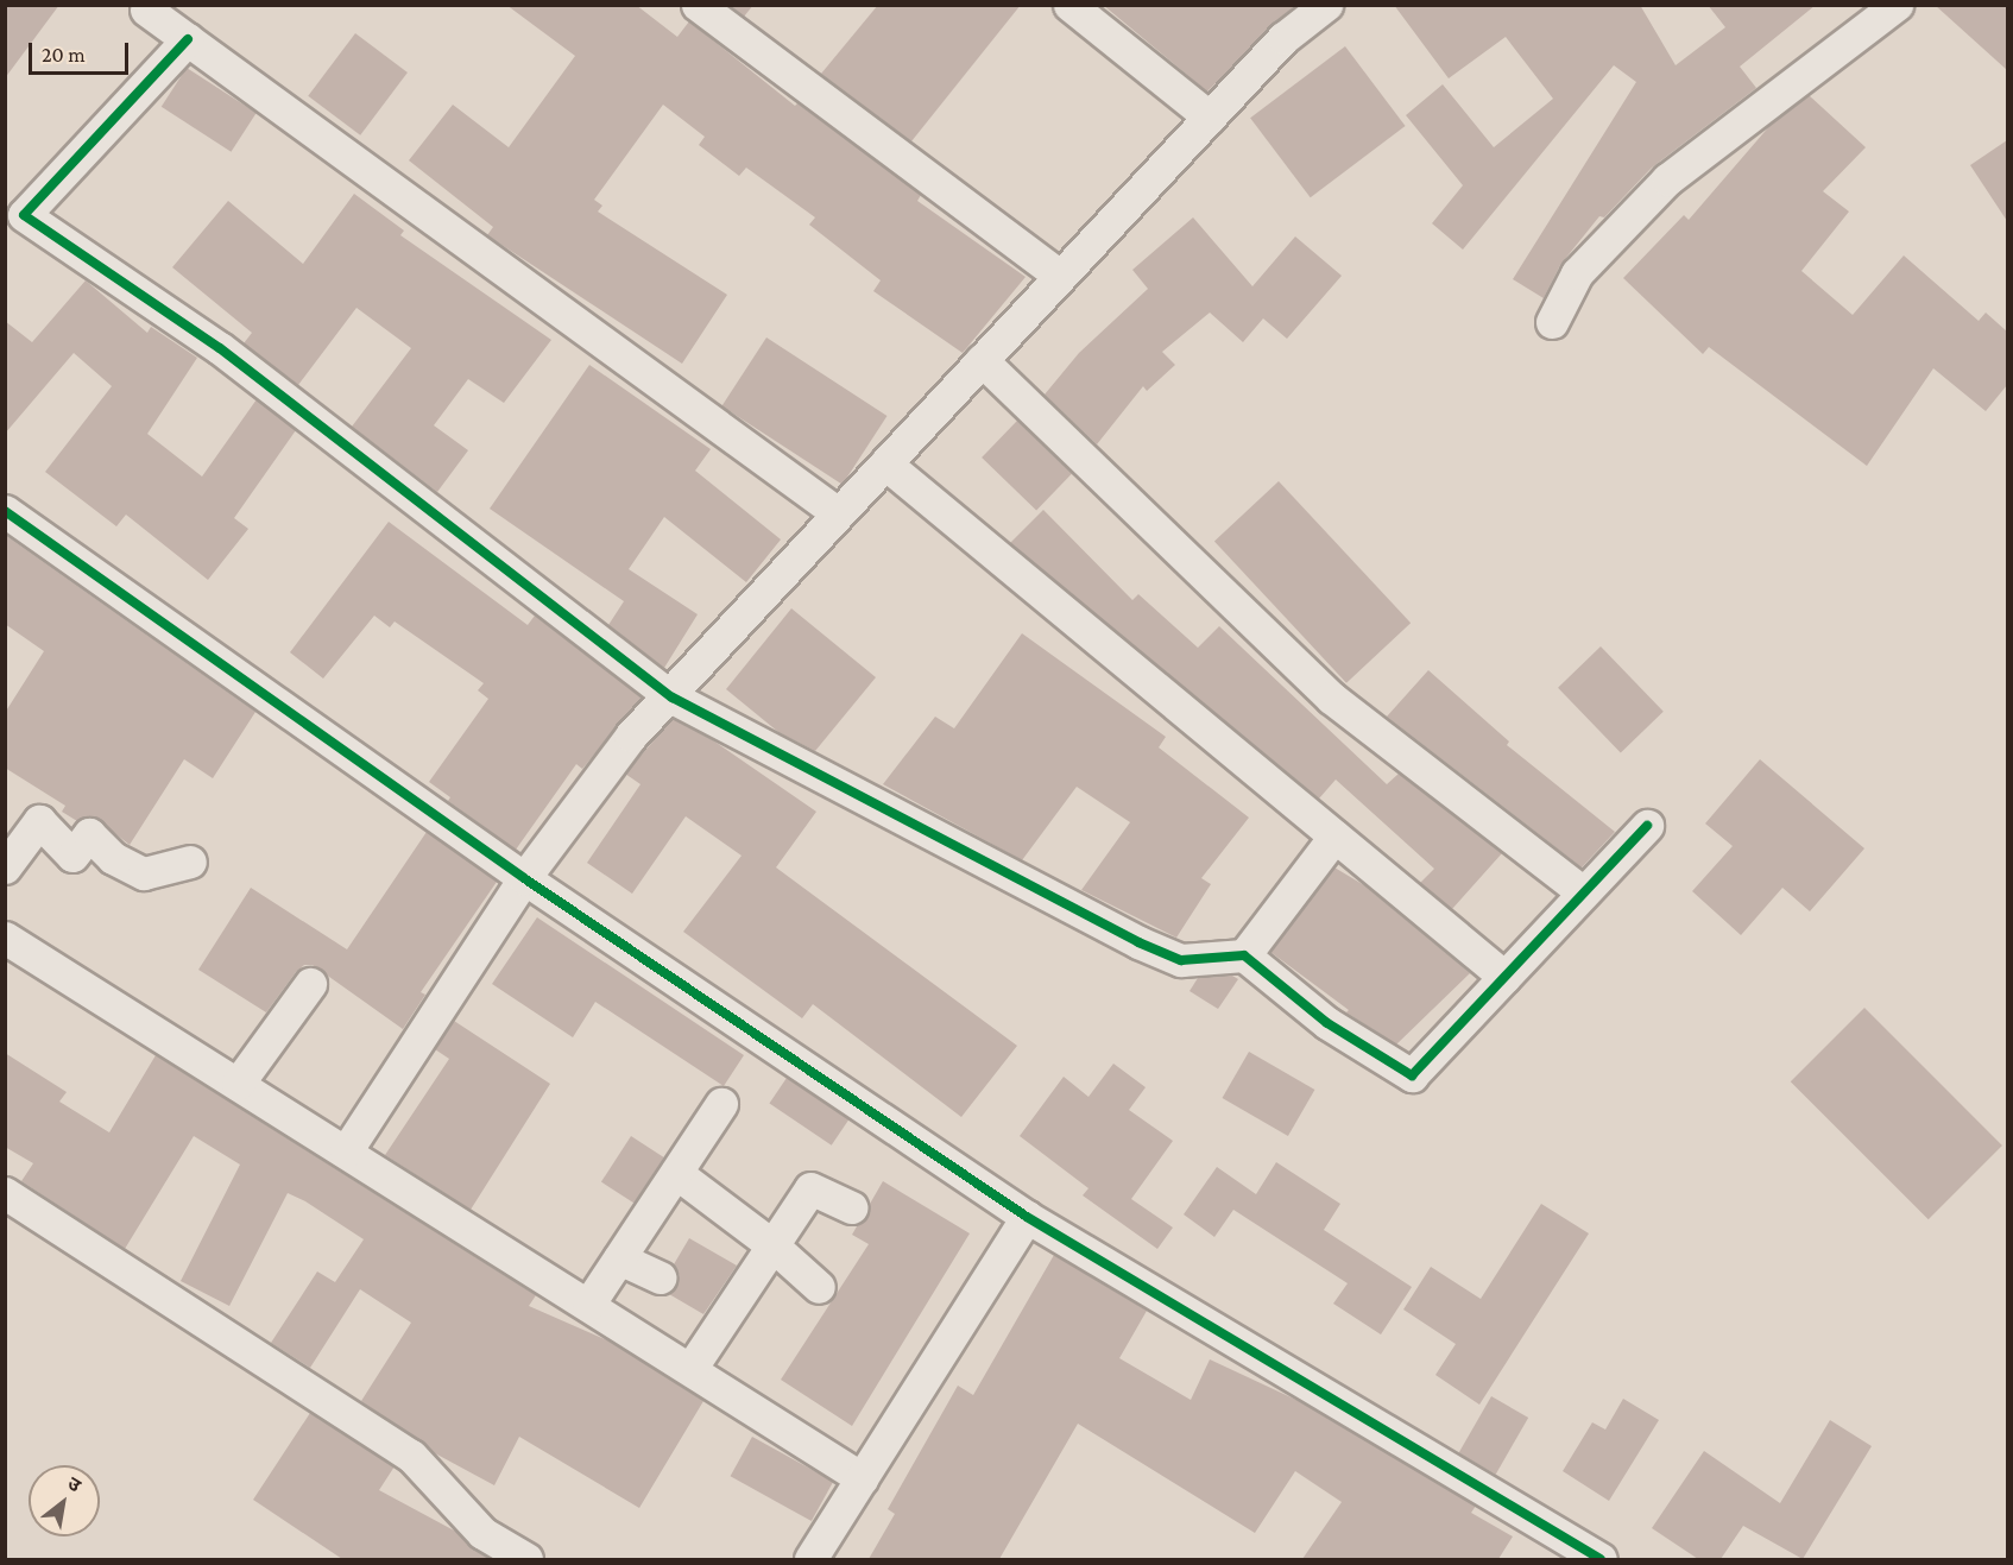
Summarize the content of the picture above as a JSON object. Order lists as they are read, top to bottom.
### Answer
{
  "scale_bar": "20 m",
  "north": "top right"
}
